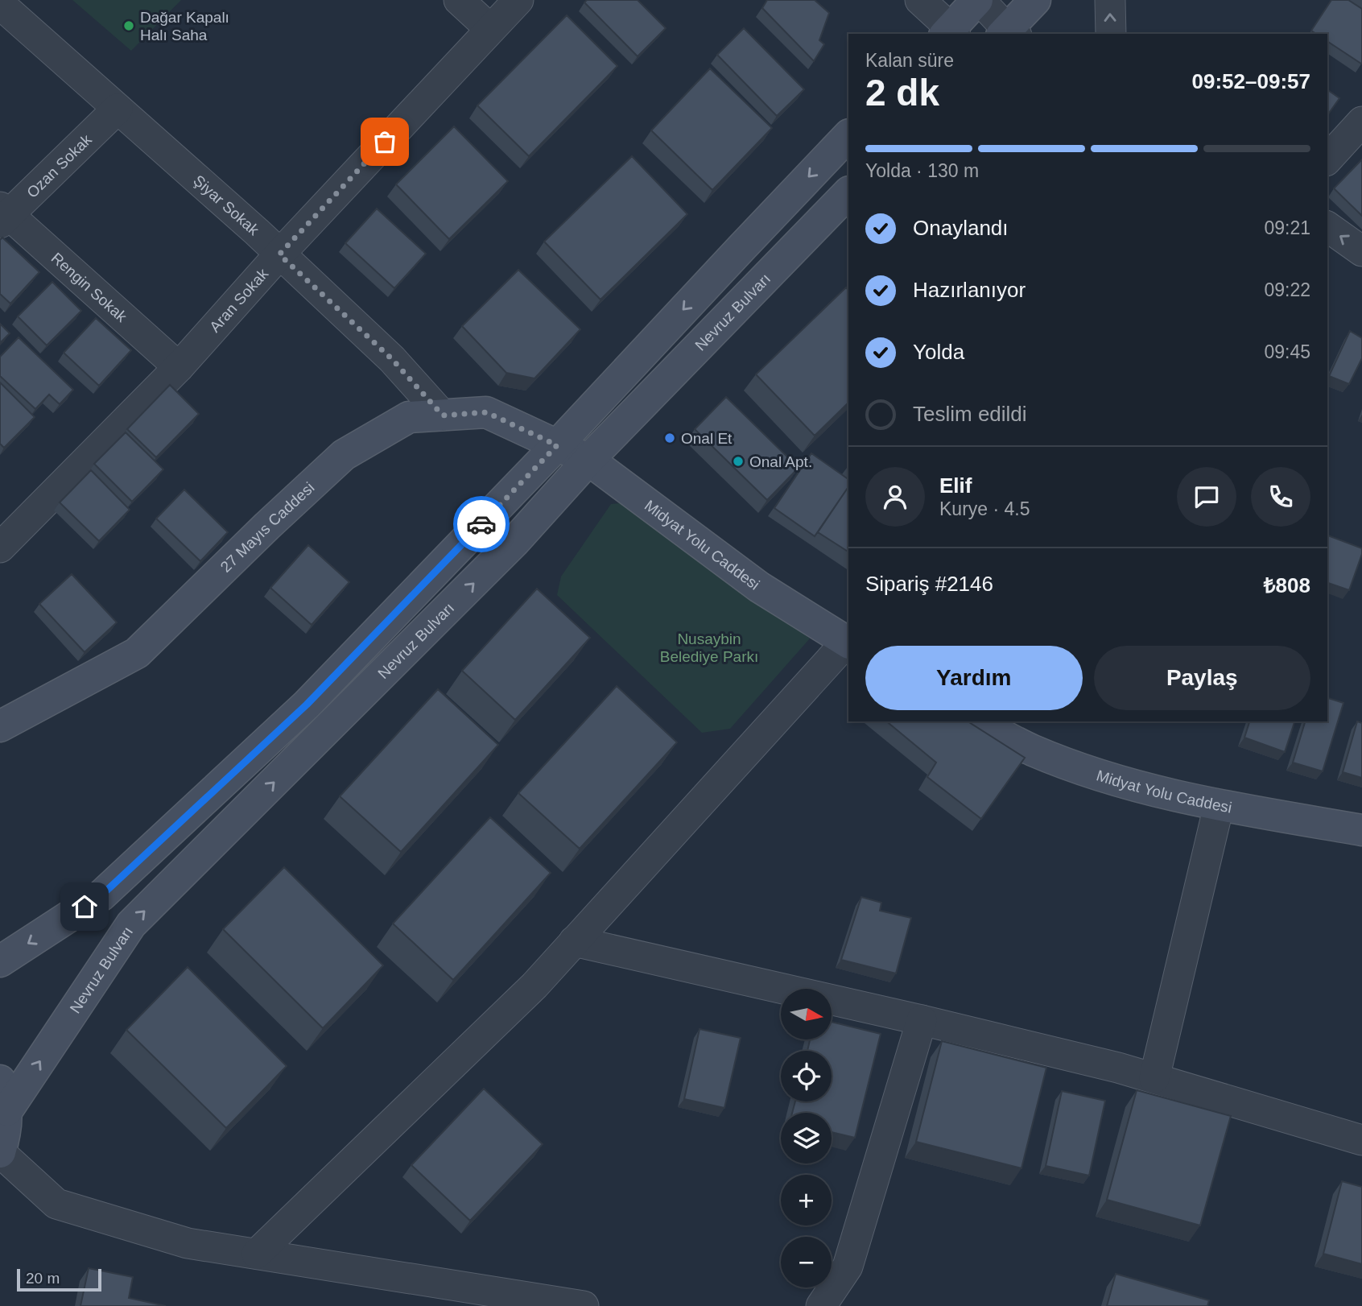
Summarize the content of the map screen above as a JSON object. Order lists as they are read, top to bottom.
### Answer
{
  "streets": {
    "main road": ["Nevruz Bulvarı", "27 Mayıs Caddesi", "Midyat Yolu Caddesi"],
    "street": [
      "Ozan Sokak",
      "Şiyar Sokak",
      "Rengin Sokak",
      "Aran Sokak"
    ]
  },
  "crossings": [
    ["Ozan Sokak", "Şiyar Sokak"],
    ["Ozan Sokak", "Rengin Sokak"],
    ["Şiyar Sokak", "Aran Sokak"],
    ["Şiyar Sokak", "27 Mayıs Caddesi"],
    ["Rengin Sokak", "Aran Sokak"],
    ["Nevruz Bulvarı", "Midyat Yolu Caddesi"],
    ["27 Mayıs Caddesi", "Midyat Yolu Caddesi"]
  ],
  "parks": ["Nusaybin Belediye Parkı"],
  "places": ["Dağar Kapalı Halı Saha", "Onal Et", "Onal Apt."],
  "scale_bar": "20 m",
  "north": "right",
  "page": {
    "heading": ["2 dk", "Kalan süre", "09:52–09:57"],
    "panel": [
      "Elif",
      "Kurye · 4.5",
      "Sipariş #2146",
      "₺808"
    ],
    "bar": "Yolda · 130 m",
    "list": [
      ["Onaylandı", "09:21"],
      ["Hazırlanıyor", "09:22"],
      ["Yolda", "09:45"],
      "Teslim edildi"
    ],
    "buttons": ["Yardım", "Paylaş"],
    "map_buttons": ["+", "−"],
    "scale": "20 m"
  }
}
